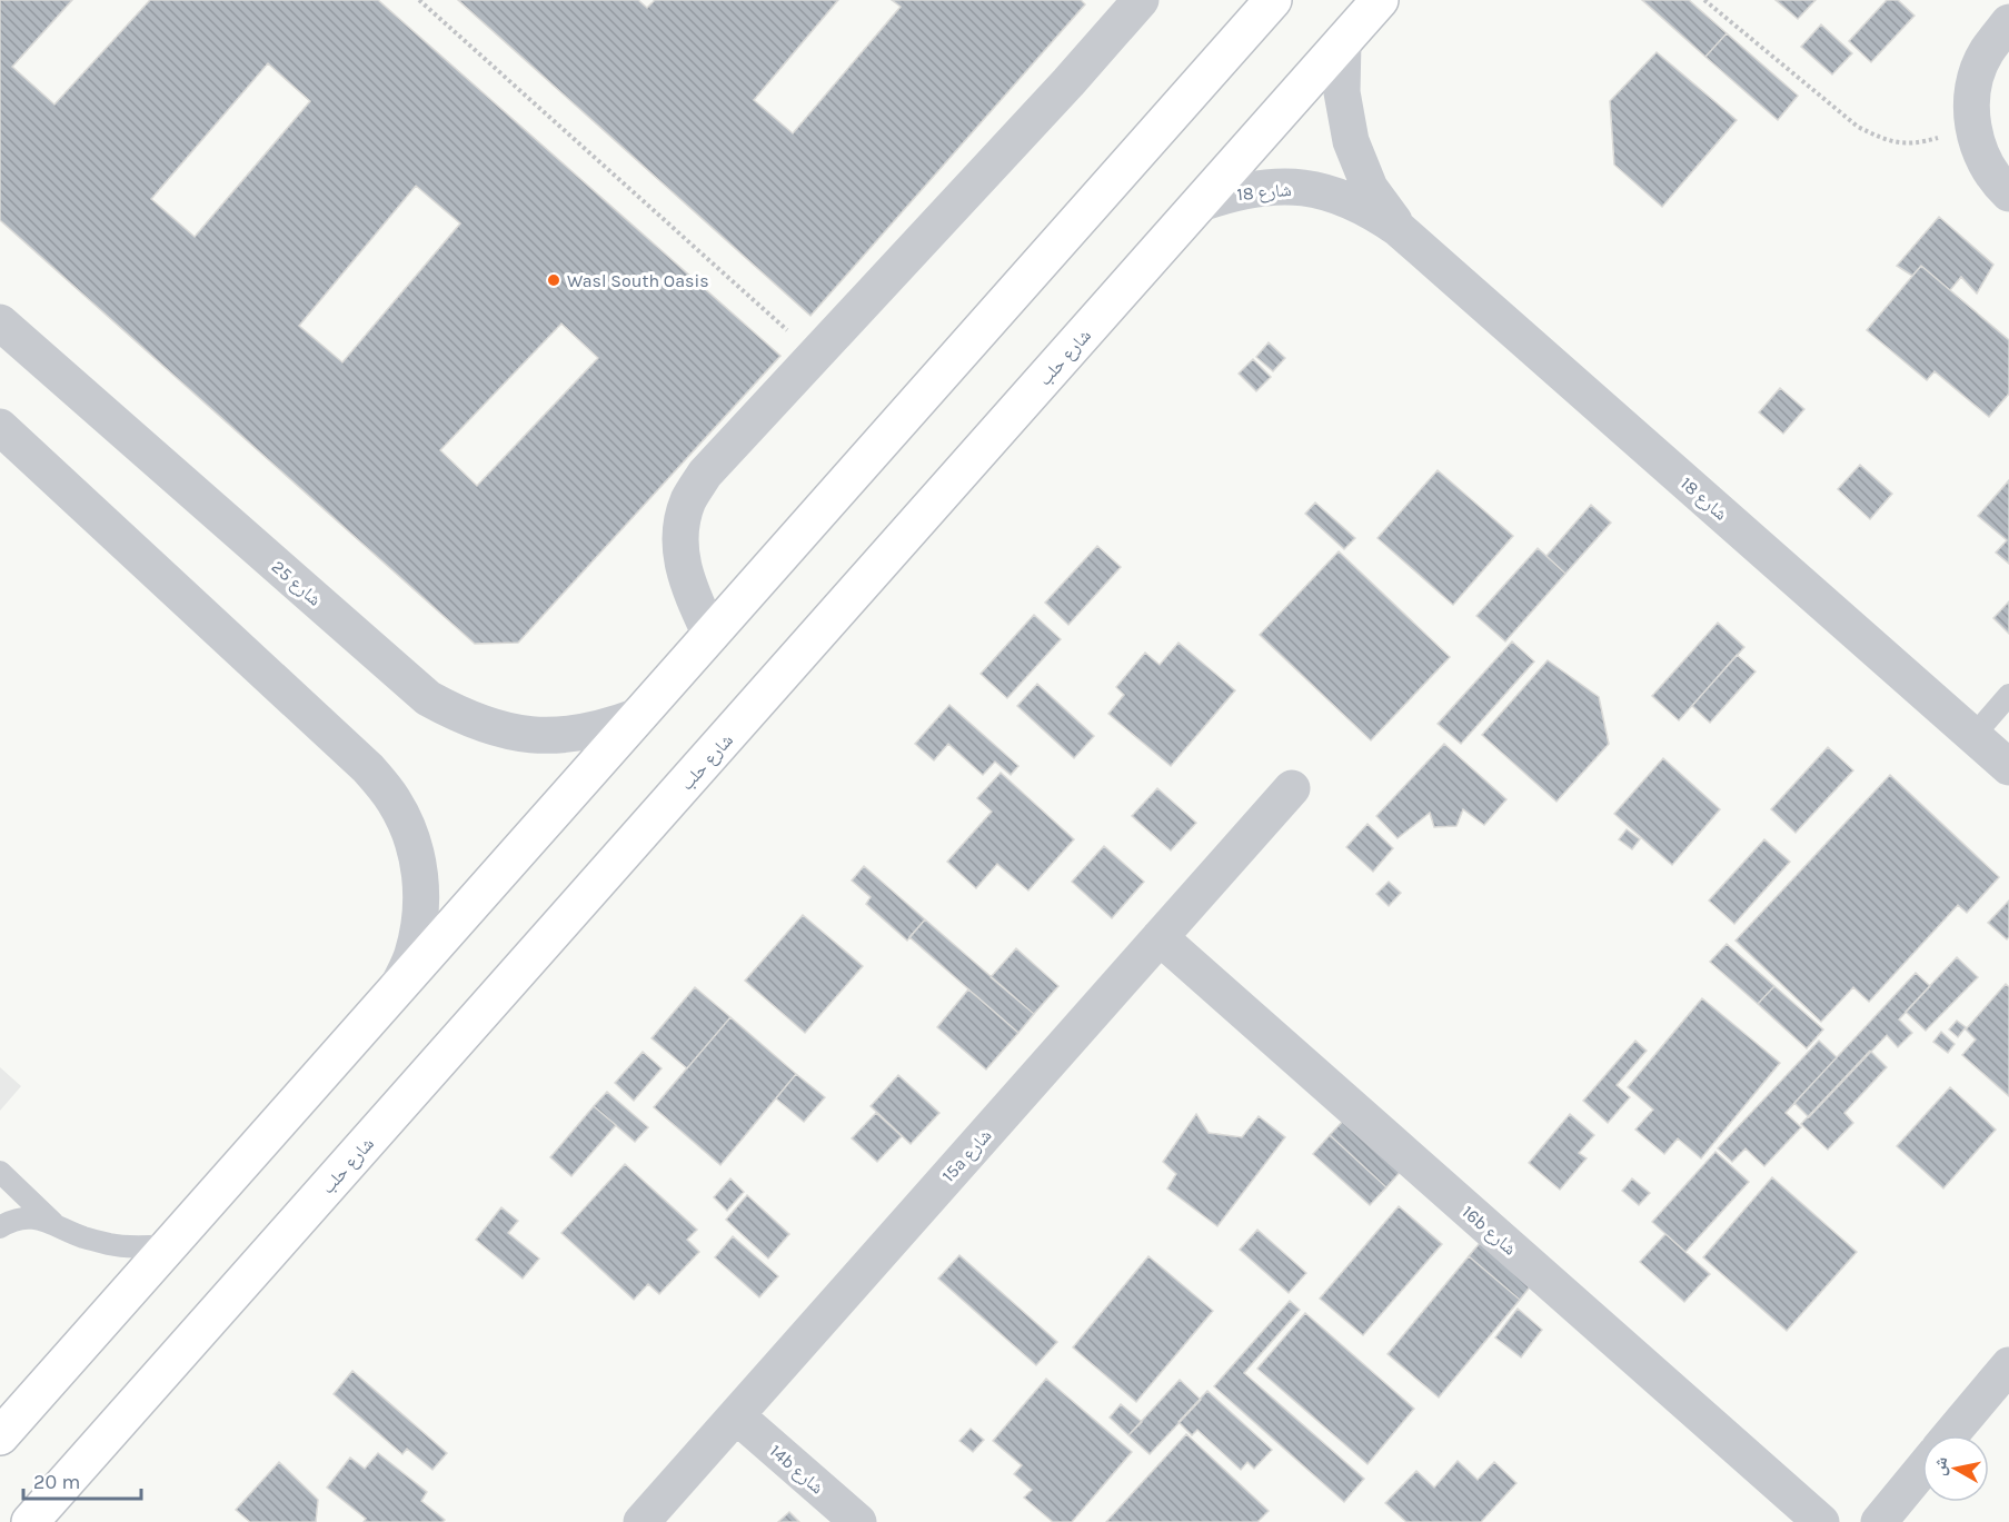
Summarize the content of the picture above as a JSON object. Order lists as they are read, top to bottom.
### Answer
{
  "streets": {
    "street": [
      "شارع 18",
      "شارع حلب",
      "شارع 25",
      "15a شارع",
      "16b شارع",
      "14b شارع"
    ]
  },
  "crossings": [
    ["شارع 18", "شارع حلب"],
    ["15a شارع", "16b شارع"],
    ["15a شارع", "14b شارع"]
  ],
  "places": ["Wasl South Oasis"],
  "scale_bar": "20 m",
  "north": "left"
}
